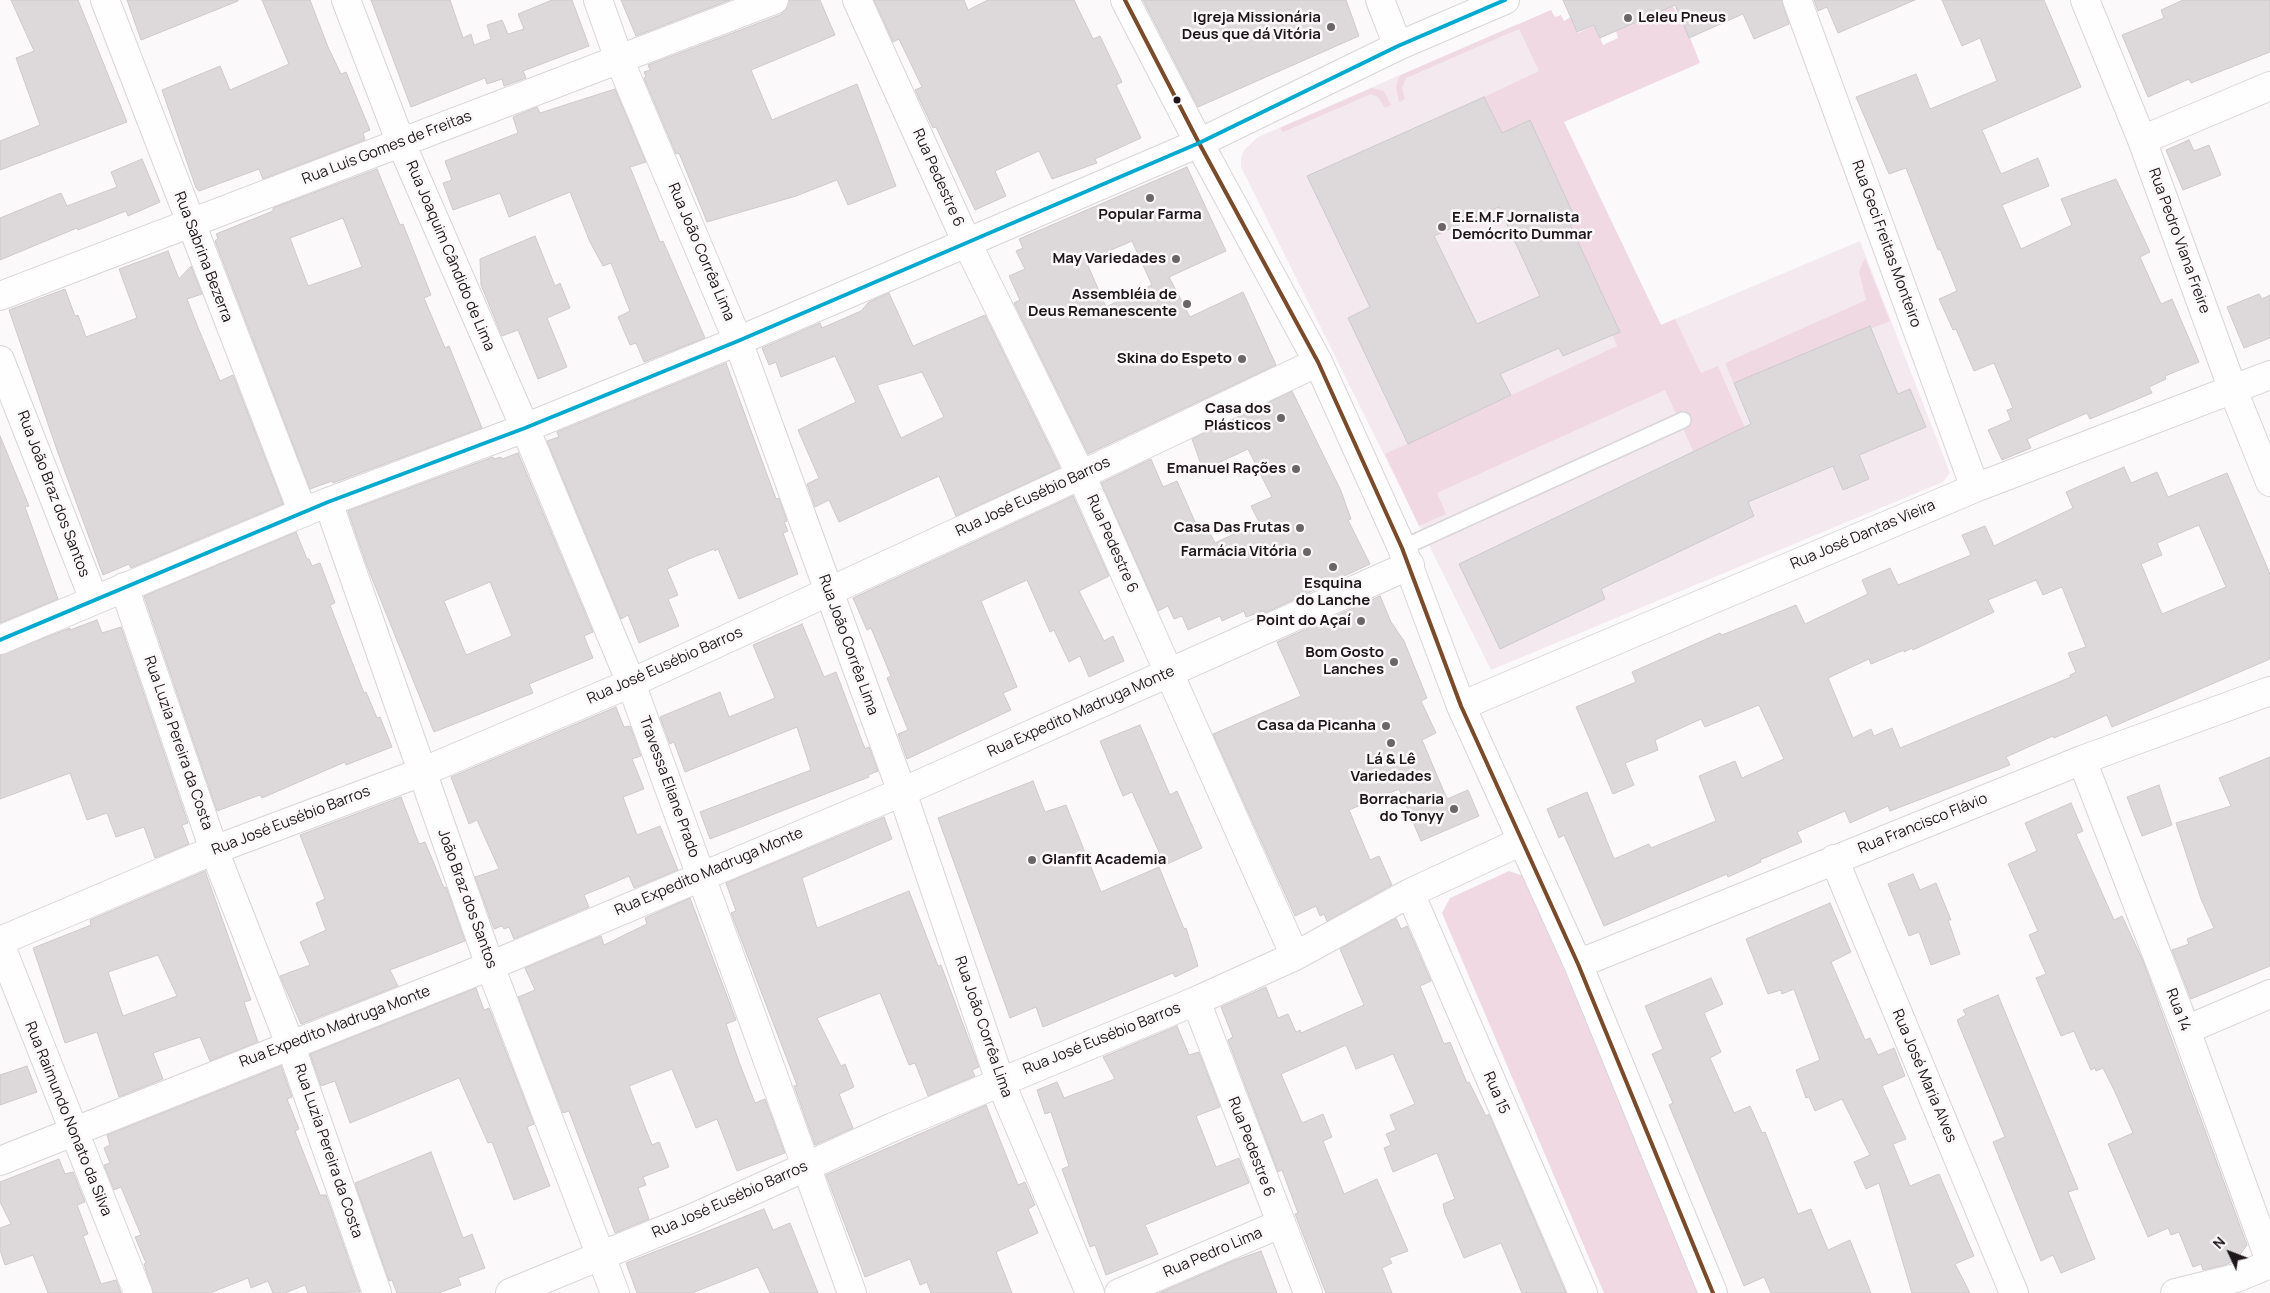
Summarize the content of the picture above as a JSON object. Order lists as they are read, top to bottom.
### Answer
{
  "streets": {
    "street": [
      "Rua Luís Gomes de Freitas",
      "Rua Pedestre 6",
      "Rua Pedro Viana Freire",
      "Rua Geci Freitas Monteiro",
      "Rua João Corrêa Lima",
      "Rua Joaquim Cândido de Lima",
      "Rua Sabrina Bezerra",
      "Rua João Braz dos Santos",
      "Rua José Eusébio Barros",
      "Rua José Dantas Vieira",
      "Rua Expedito Madruga Monte",
      "Rua Luzia Pereira da Costa",
      "Travessa Eliane Prado",
      "Rua Francisco Flávio",
      "João Braz dos Santos",
      "Rua 14",
      "Rua José Maria Alves",
      "Rua 15",
      "Rua Raimundo Nonato da Silva",
      "Rua Pedro Lima"
    ]
  },
  "crossings": [
    ["Rua Luís Gomes de Freitas", "Rua João Corrêa Lima"],
    ["Rua Luís Gomes de Freitas", "Rua Joaquim Cândido de Lima"],
    ["Rua Luís Gomes de Freitas", "Rua Sabrina Bezerra"],
    ["Rua Pedestre 6", "Rua José Eusébio Barros"],
    ["Rua Pedestre 6", "Rua Expedito Madruga Monte"],
    ["Rua Pedestre 6", "Rua Pedro Lima"],
    ["Rua Pedro Viana Freire", "Rua José Dantas Vieira"],
    ["Rua Geci Freitas Monteiro", "Rua José Dantas Vieira"],
    ["Rua João Corrêa Lima", "Rua José Eusébio Barros"],
    ["Rua João Corrêa Lima", "Rua Expedito Madruga Monte"],
    ["Rua Joaquim Cândido de Lima", "Travessa Eliane Prado"],
    ["Rua José Eusébio Barros", "Rua Luzia Pereira da Costa"],
    ["Rua José Eusébio Barros", "Travessa Eliane Prado"],
    ["Rua José Eusébio Barros", "João Braz dos Santos"],
    ["Rua José Eusébio Barros", "Rua 15"],
    ["Rua José Eusébio Barros", "Rua Raimundo Nonato da Silva"],
    ["Rua Expedito Madruga Monte", "Rua Luzia Pereira da Costa"],
    ["Rua Expedito Madruga Monte", "Travessa Eliane Prado"],
    ["Rua Expedito Madruga Monte", "João Braz dos Santos"],
    ["Rua Expedito Madruga Monte", "Rua Raimundo Nonato da Silva"],
    ["Rua Francisco Flávio", "Rua 14"],
    ["Rua Francisco Flávio", "Rua José Maria Alves"]
  ],
  "places": [
    "Leleu Pneus",
    "Igreja Missionária Deus que dá Vitória",
    "Popular Farma",
    "E.E.M.F Jornalista Demócrito Dummar",
    "May Variedades",
    "Assembléia de Deus Remanescente",
    "Skina do Espeto",
    "Casa dos Plásticos",
    "Emanuel Rações",
    "Casa Das Frutas",
    "Farmácia Vitória",
    "Esquina do Lanche",
    "Point do Açaí",
    "Bom Gosto Lanches",
    "Casa da Picanha",
    "Lá & Lê Variedades",
    "Borracharia do Tonyy",
    "Glanfit Academia"
  ],
  "north": "top left"
}
